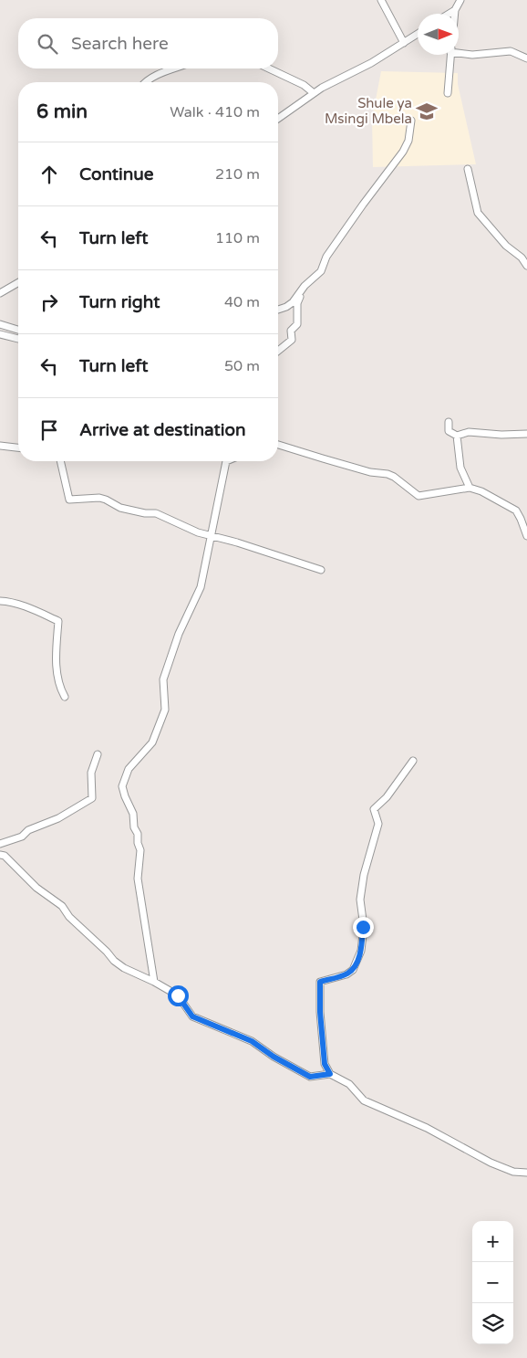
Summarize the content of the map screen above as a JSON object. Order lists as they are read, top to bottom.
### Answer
{
  "places": {
    "school or university": ["Shule ya Msingi Mbela"]
  },
  "north": "right",
  "page": {
    "search": "Search here",
    "heading": ["6 min", "Walk · 410 m"],
    "list": [
      ["Continue", "210 m"],
      ["Turn left", "110 m"],
      ["Turn right", "40 m"],
      ["Turn left", "50 m"],
      "Arrive at destination"
    ],
    "map_buttons": ["+", "−"]
  }
}
